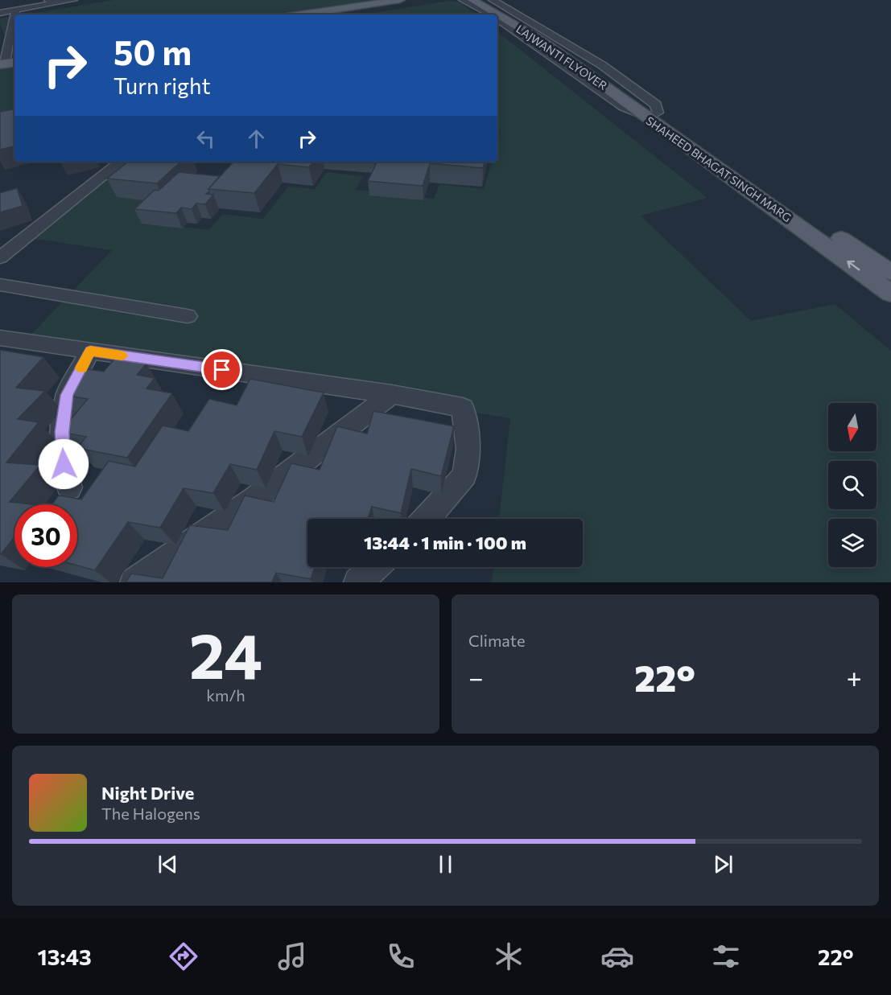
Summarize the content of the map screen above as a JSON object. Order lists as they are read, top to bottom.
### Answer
{
  "streets": {
    "main road": ["LAJWANTI FLYOVER", "SHAHEED BHAGAT SINGH MARG"]
  },
  "crossings": [
    ["LAJWANTI FLYOVER", "SHAHEED BHAGAT SINGH MARG"]
  ],
  "one_way": ["SHAHEED BHAGAT SINGH MARG"],
  "north": "bottom",
  "page": {
    "turn": ["50 m", "Turn right"],
    "limit": "30",
    "trip": "13:44 · 1 min · 100 m",
    "tile": [
      ["24", "km/h"],
      "Climate"
    ],
    "heat": ["−", "22°", "+"],
    "song": ["Night Drive", "The Halogens"],
    "tabs": ["13:43", "22°"]
  }
}
